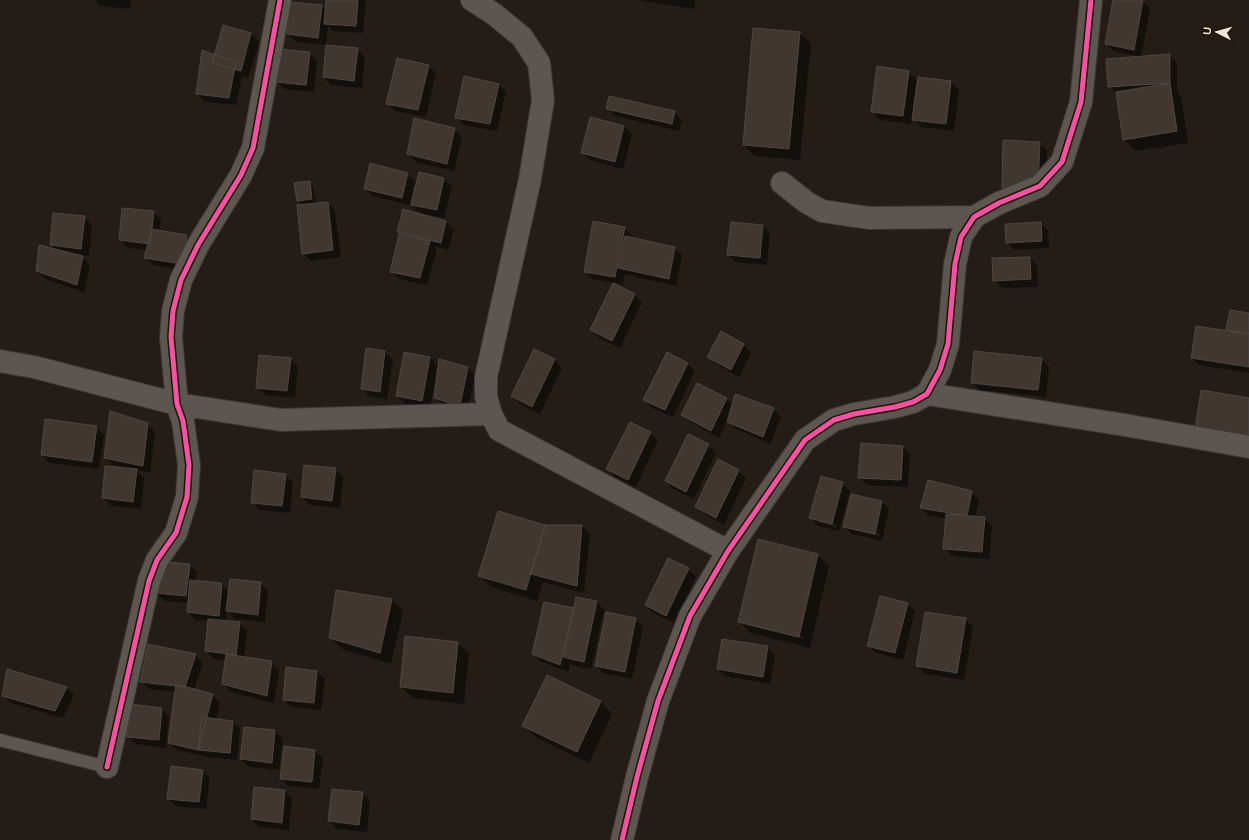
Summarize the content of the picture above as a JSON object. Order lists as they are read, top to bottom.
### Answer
{
  "north": "left"
}
